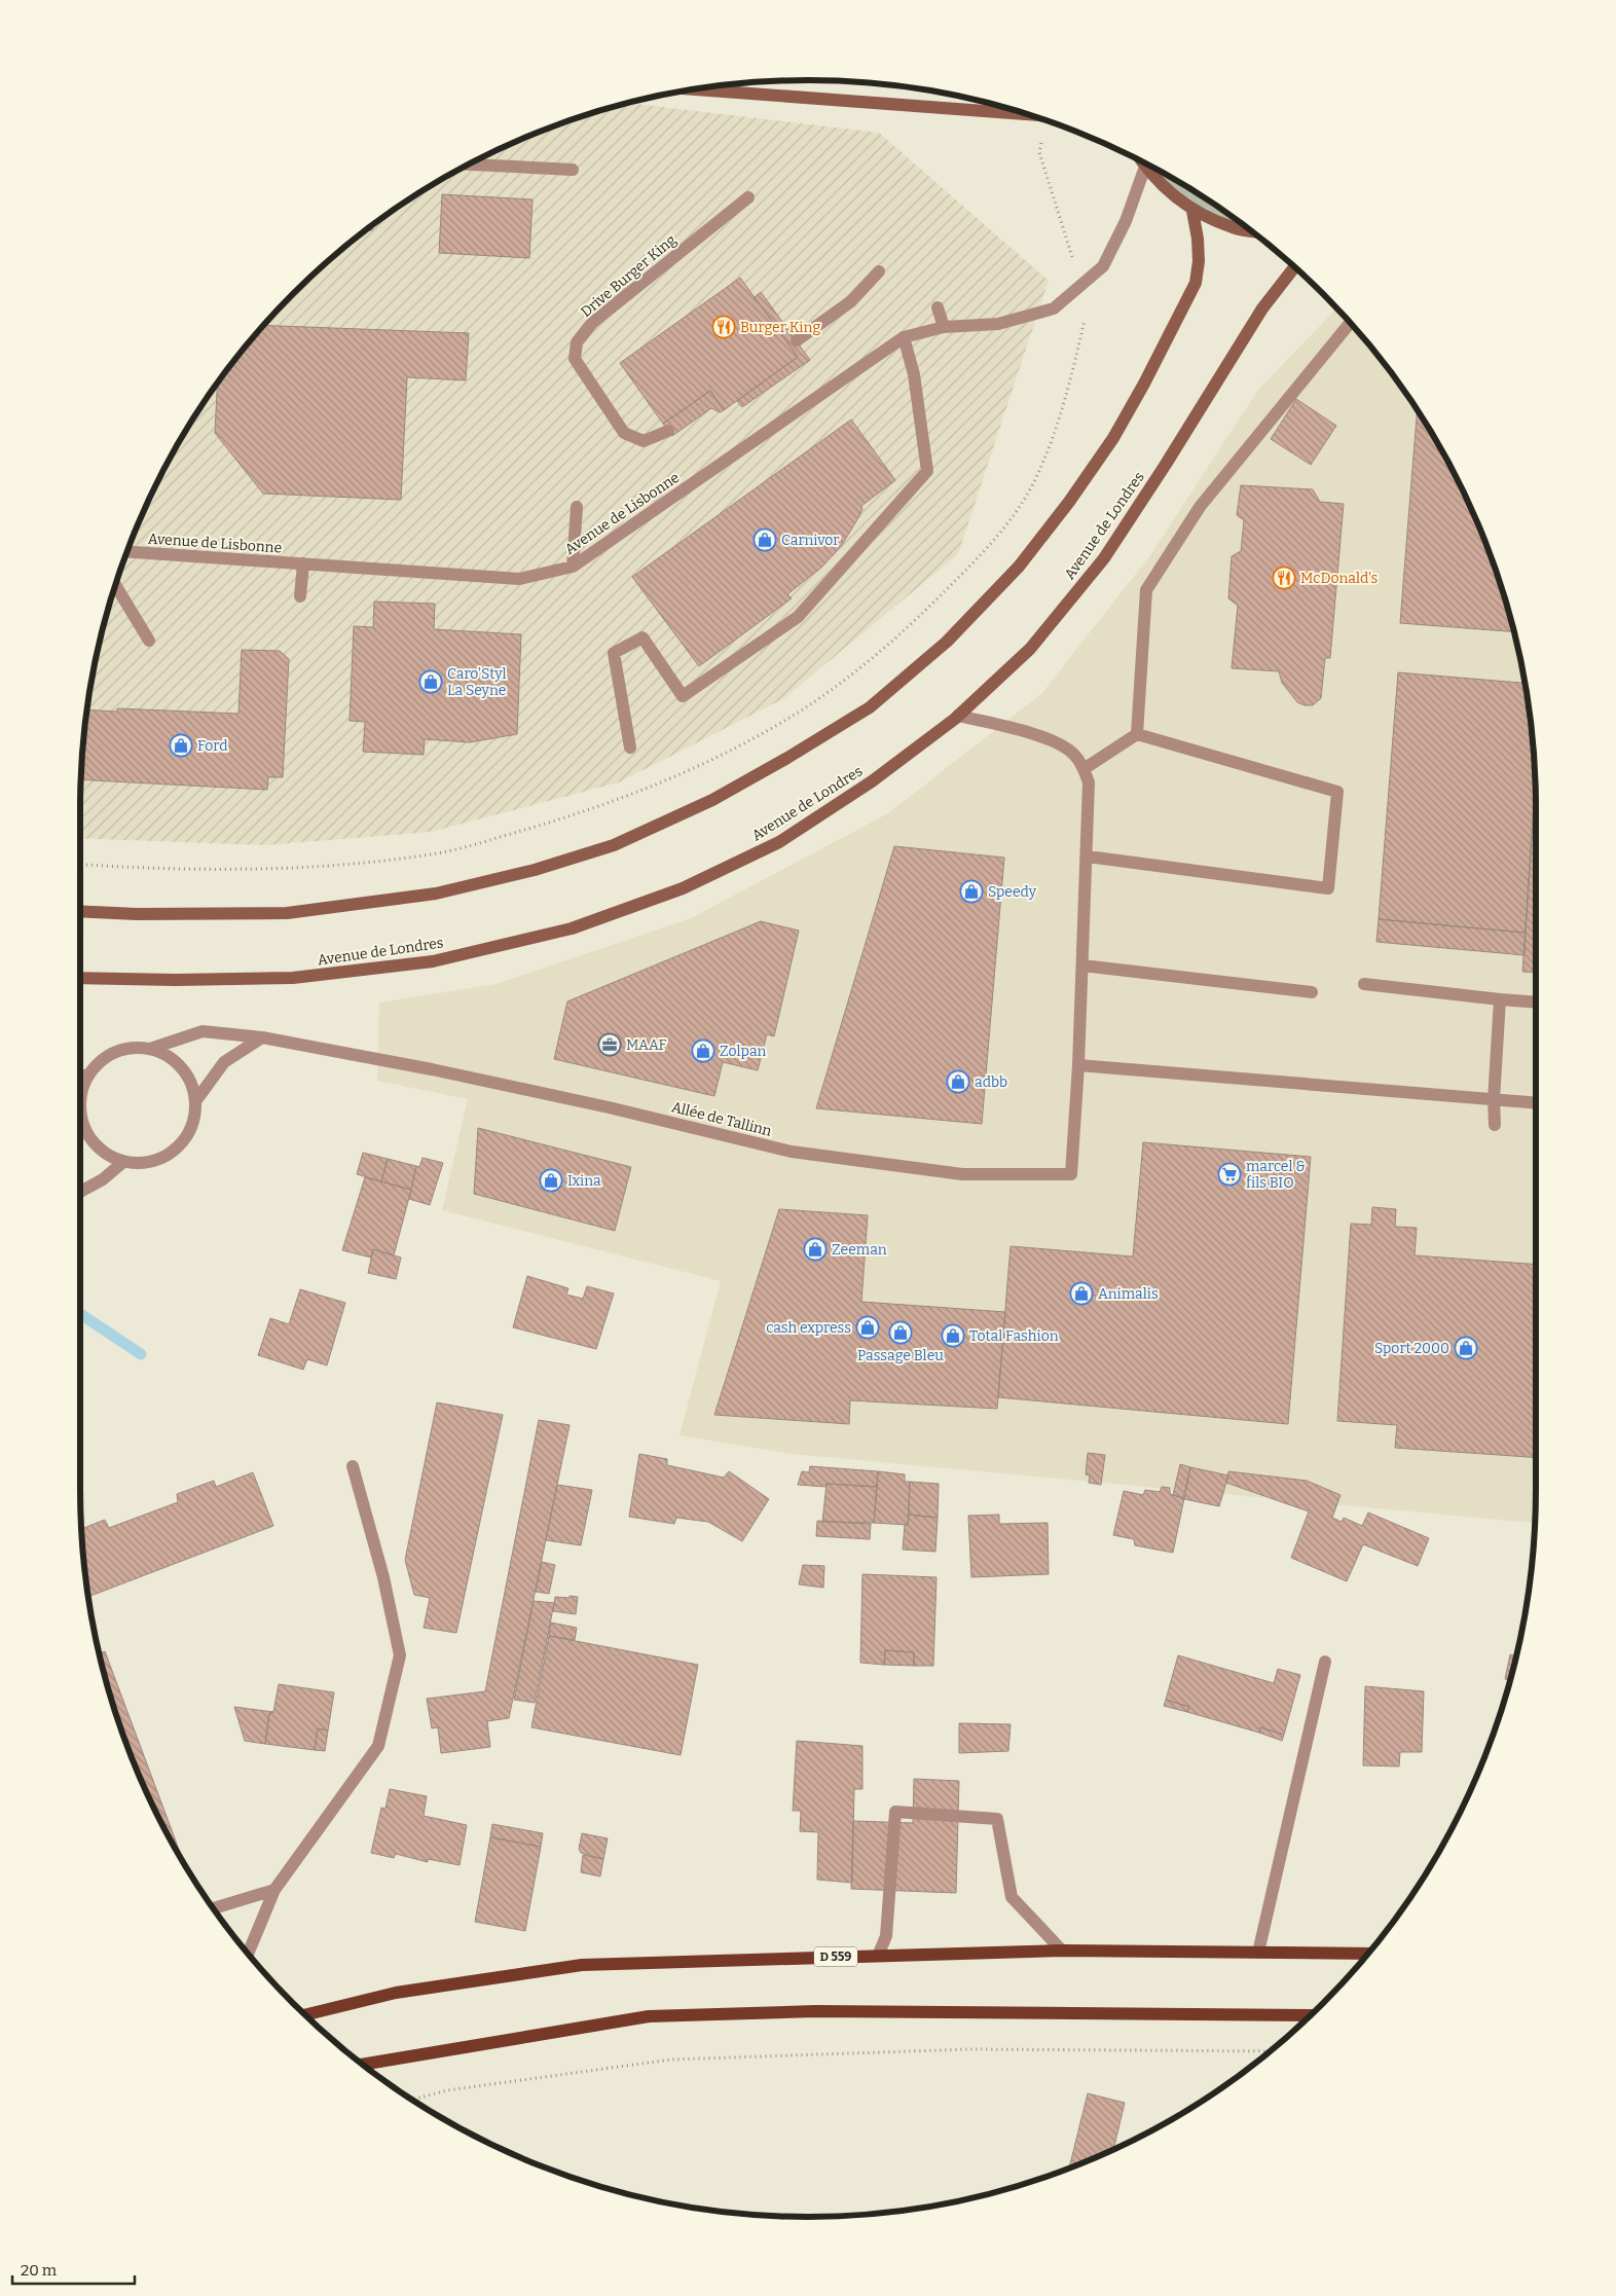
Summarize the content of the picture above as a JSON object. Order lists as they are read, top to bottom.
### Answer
{
  "streets": {
    "main road": ["Avenue de Londres", "D 559"],
    "lane": ["Drive Burger King", "Avenue de Lisbonne", "Allée de Tallinn"]
  },
  "places": {
    "restaurant": ["Burger King", "McDonald's"],
    "shop": [
      "Carnivor",
      "Caro'Styl La Seyne",
      "Ford",
      "Speedy",
      "Zolpan",
      "adbb",
      "Ixina",
      "Zeeman",
      "Animalis",
      "cash express",
      "Passage Bleu",
      "Total Fashion",
      "Sport 2000"
    ],
    "office": ["MAAF"],
    "supermarket": ["marcel & fils BIO"]
  },
  "scale_bar": "20 m"
}
